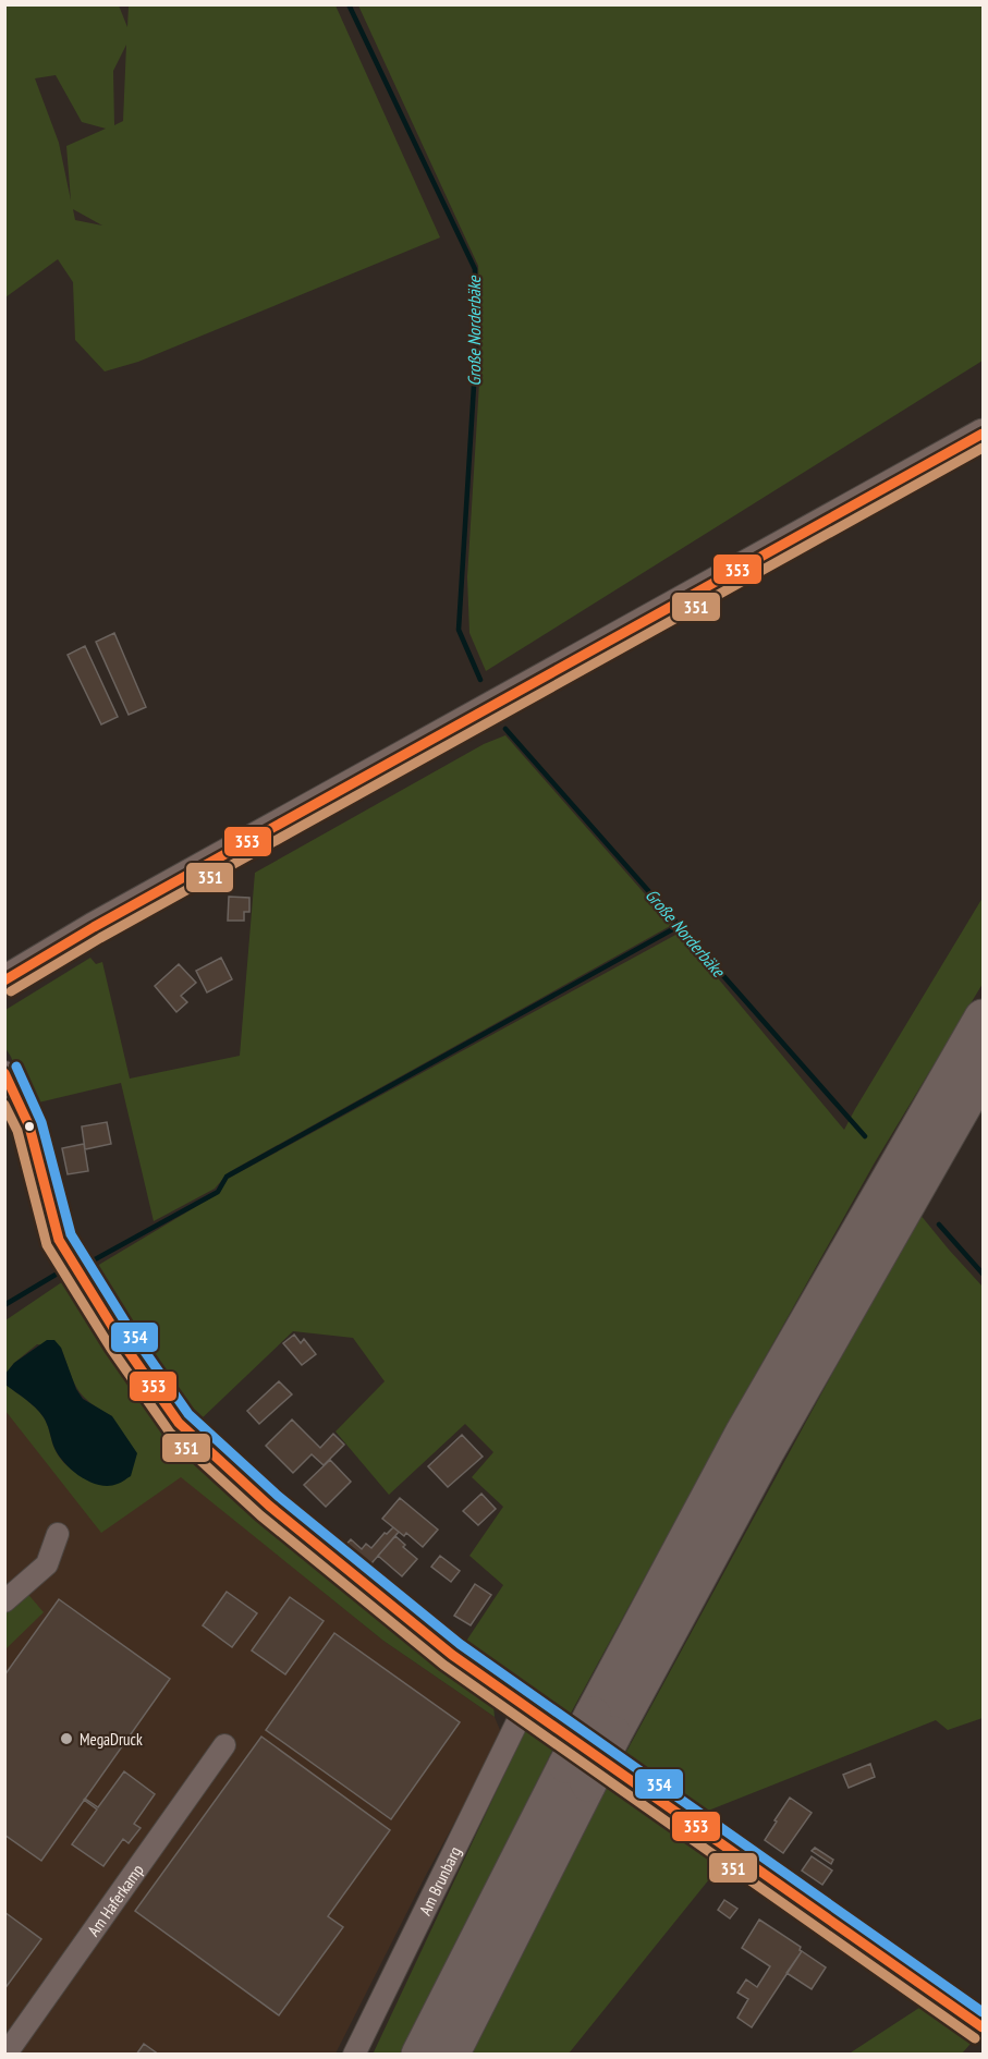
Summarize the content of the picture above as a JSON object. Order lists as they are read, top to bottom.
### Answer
{
  "streets": {
    "street": ["Am Brunbarg", "Am Haferkamp"]
  },
  "water": ["Große Norderbäke"],
  "places": ["MegaDruck"],
  "lines": ["transit line 353", "transit line 351", "transit line 354"]
}
